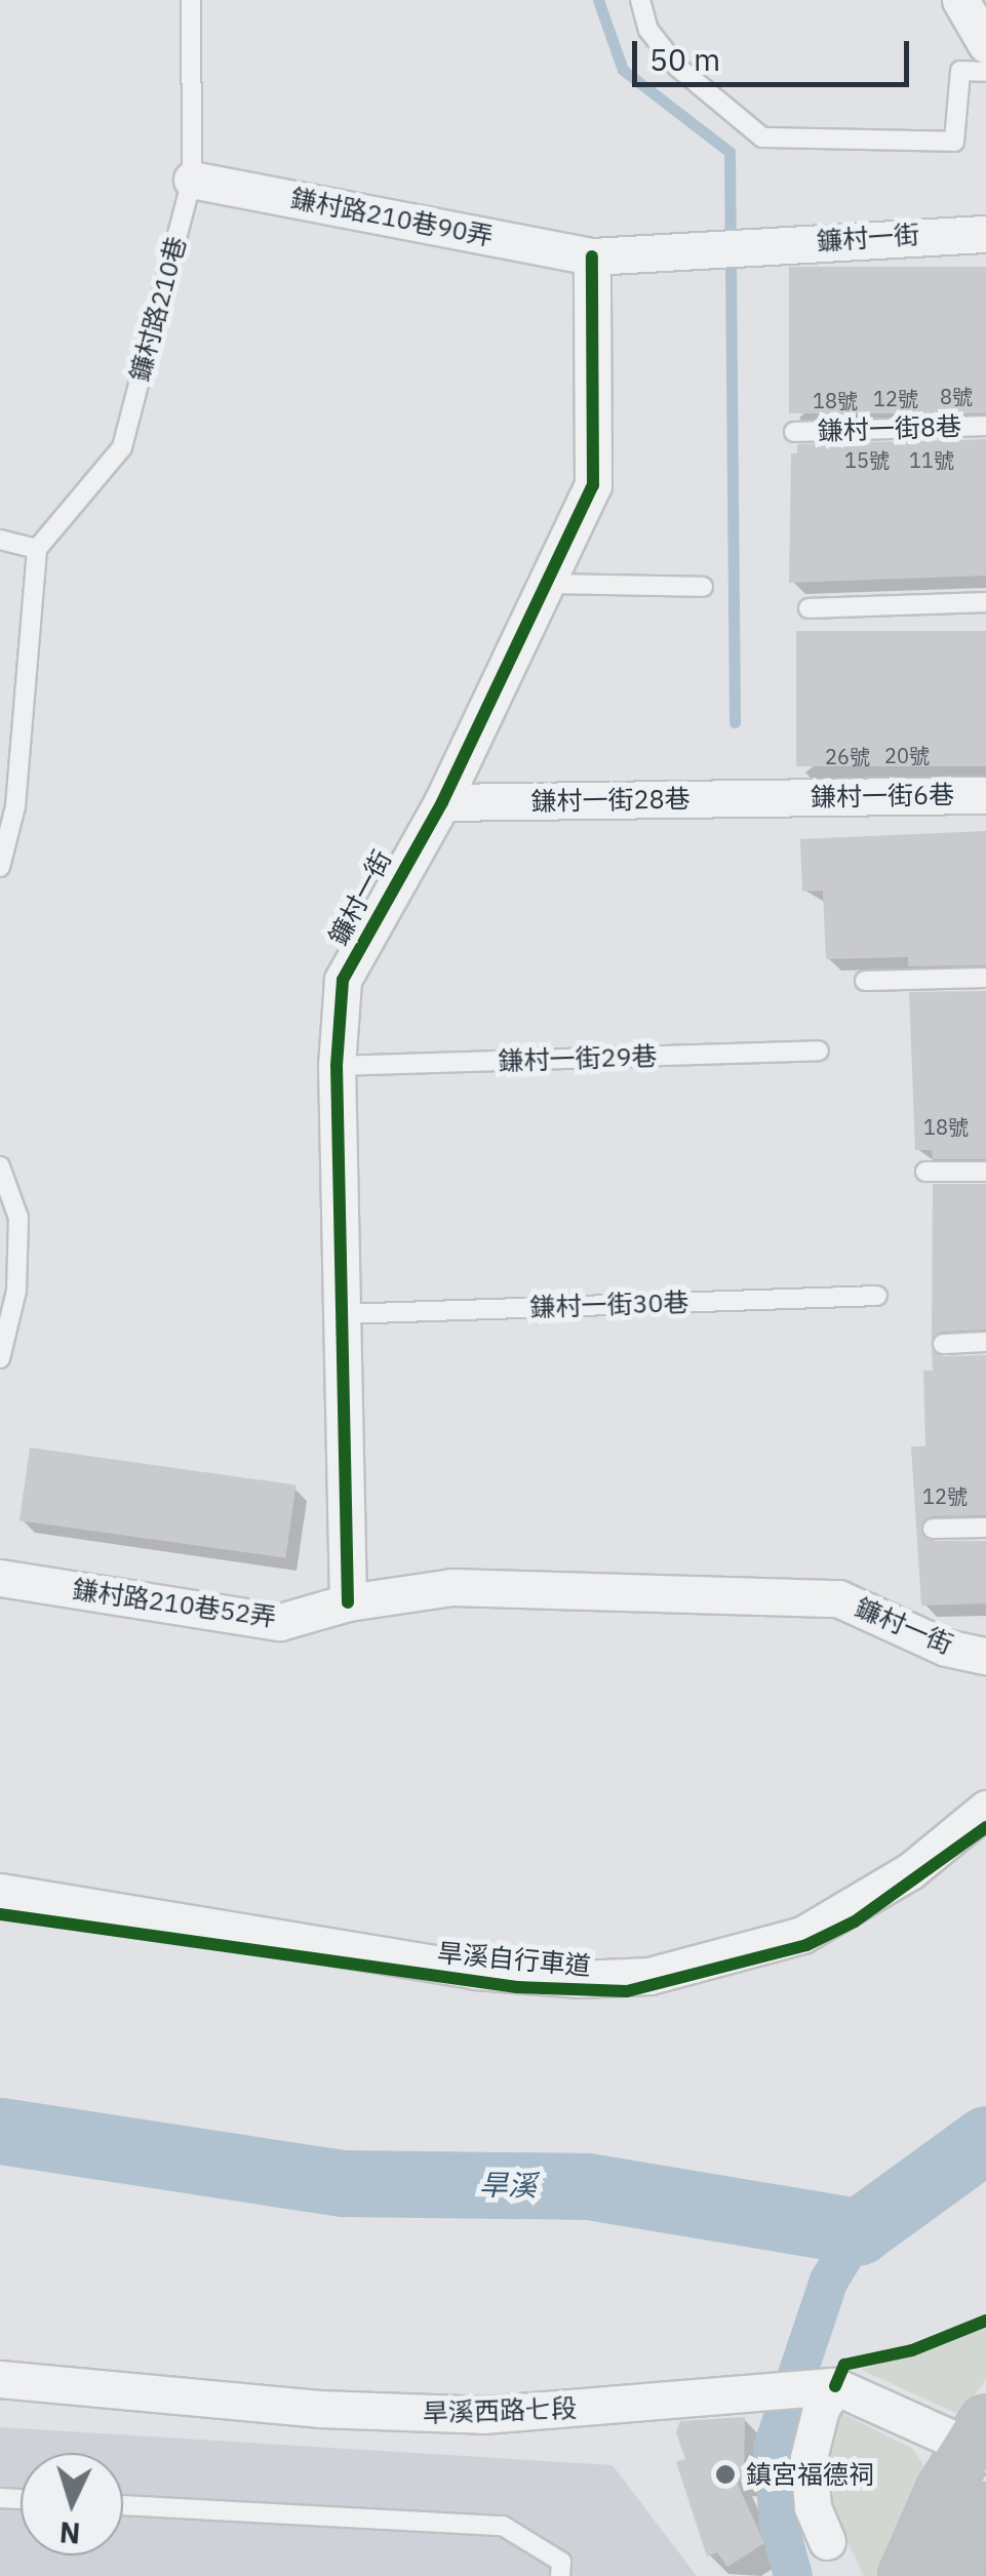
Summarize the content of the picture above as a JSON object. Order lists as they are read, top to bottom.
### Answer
{
  "streets": {
    "street": [
      "鎌村路210巷90弄",
      "鐮村一街",
      "鎌村一街6巷",
      "鎌村一街28巷",
      "鎌村路210巷52弄",
      "旱溪西路七段"
    ],
    "lane": [
      "鐮村路210巷",
      "鎌村一街8巷",
      "鎌村一街29巷",
      "鎌村一街30巷"
    ],
    "cycle path": ["旱溪自行車道"]
  },
  "crossings": [
    ["鎌村路210巷90弄", "鐮村一街"],
    ["鎌村路210巷90弄", "鐮村路210巷"],
    ["鐮村一街", "鎌村一街28巷"],
    ["鐮村一街", "鎌村一街29巷"],
    ["鐮村一街", "鎌村一街30巷"],
    ["鐮村一街", "鎌村路210巷52弄"],
    ["鎌村一街6巷", "鎌村一街28巷"]
  ],
  "water": ["旱溪"],
  "places": ["鎮宮福德祠"],
  "house_numbers": [
    "8號",
    "12號",
    "18號",
    "15號",
    "11號",
    "20號",
    "26號",
    "18號",
    "12號"
  ],
  "scale_bar": "50 m",
  "north": "bottom"
}
